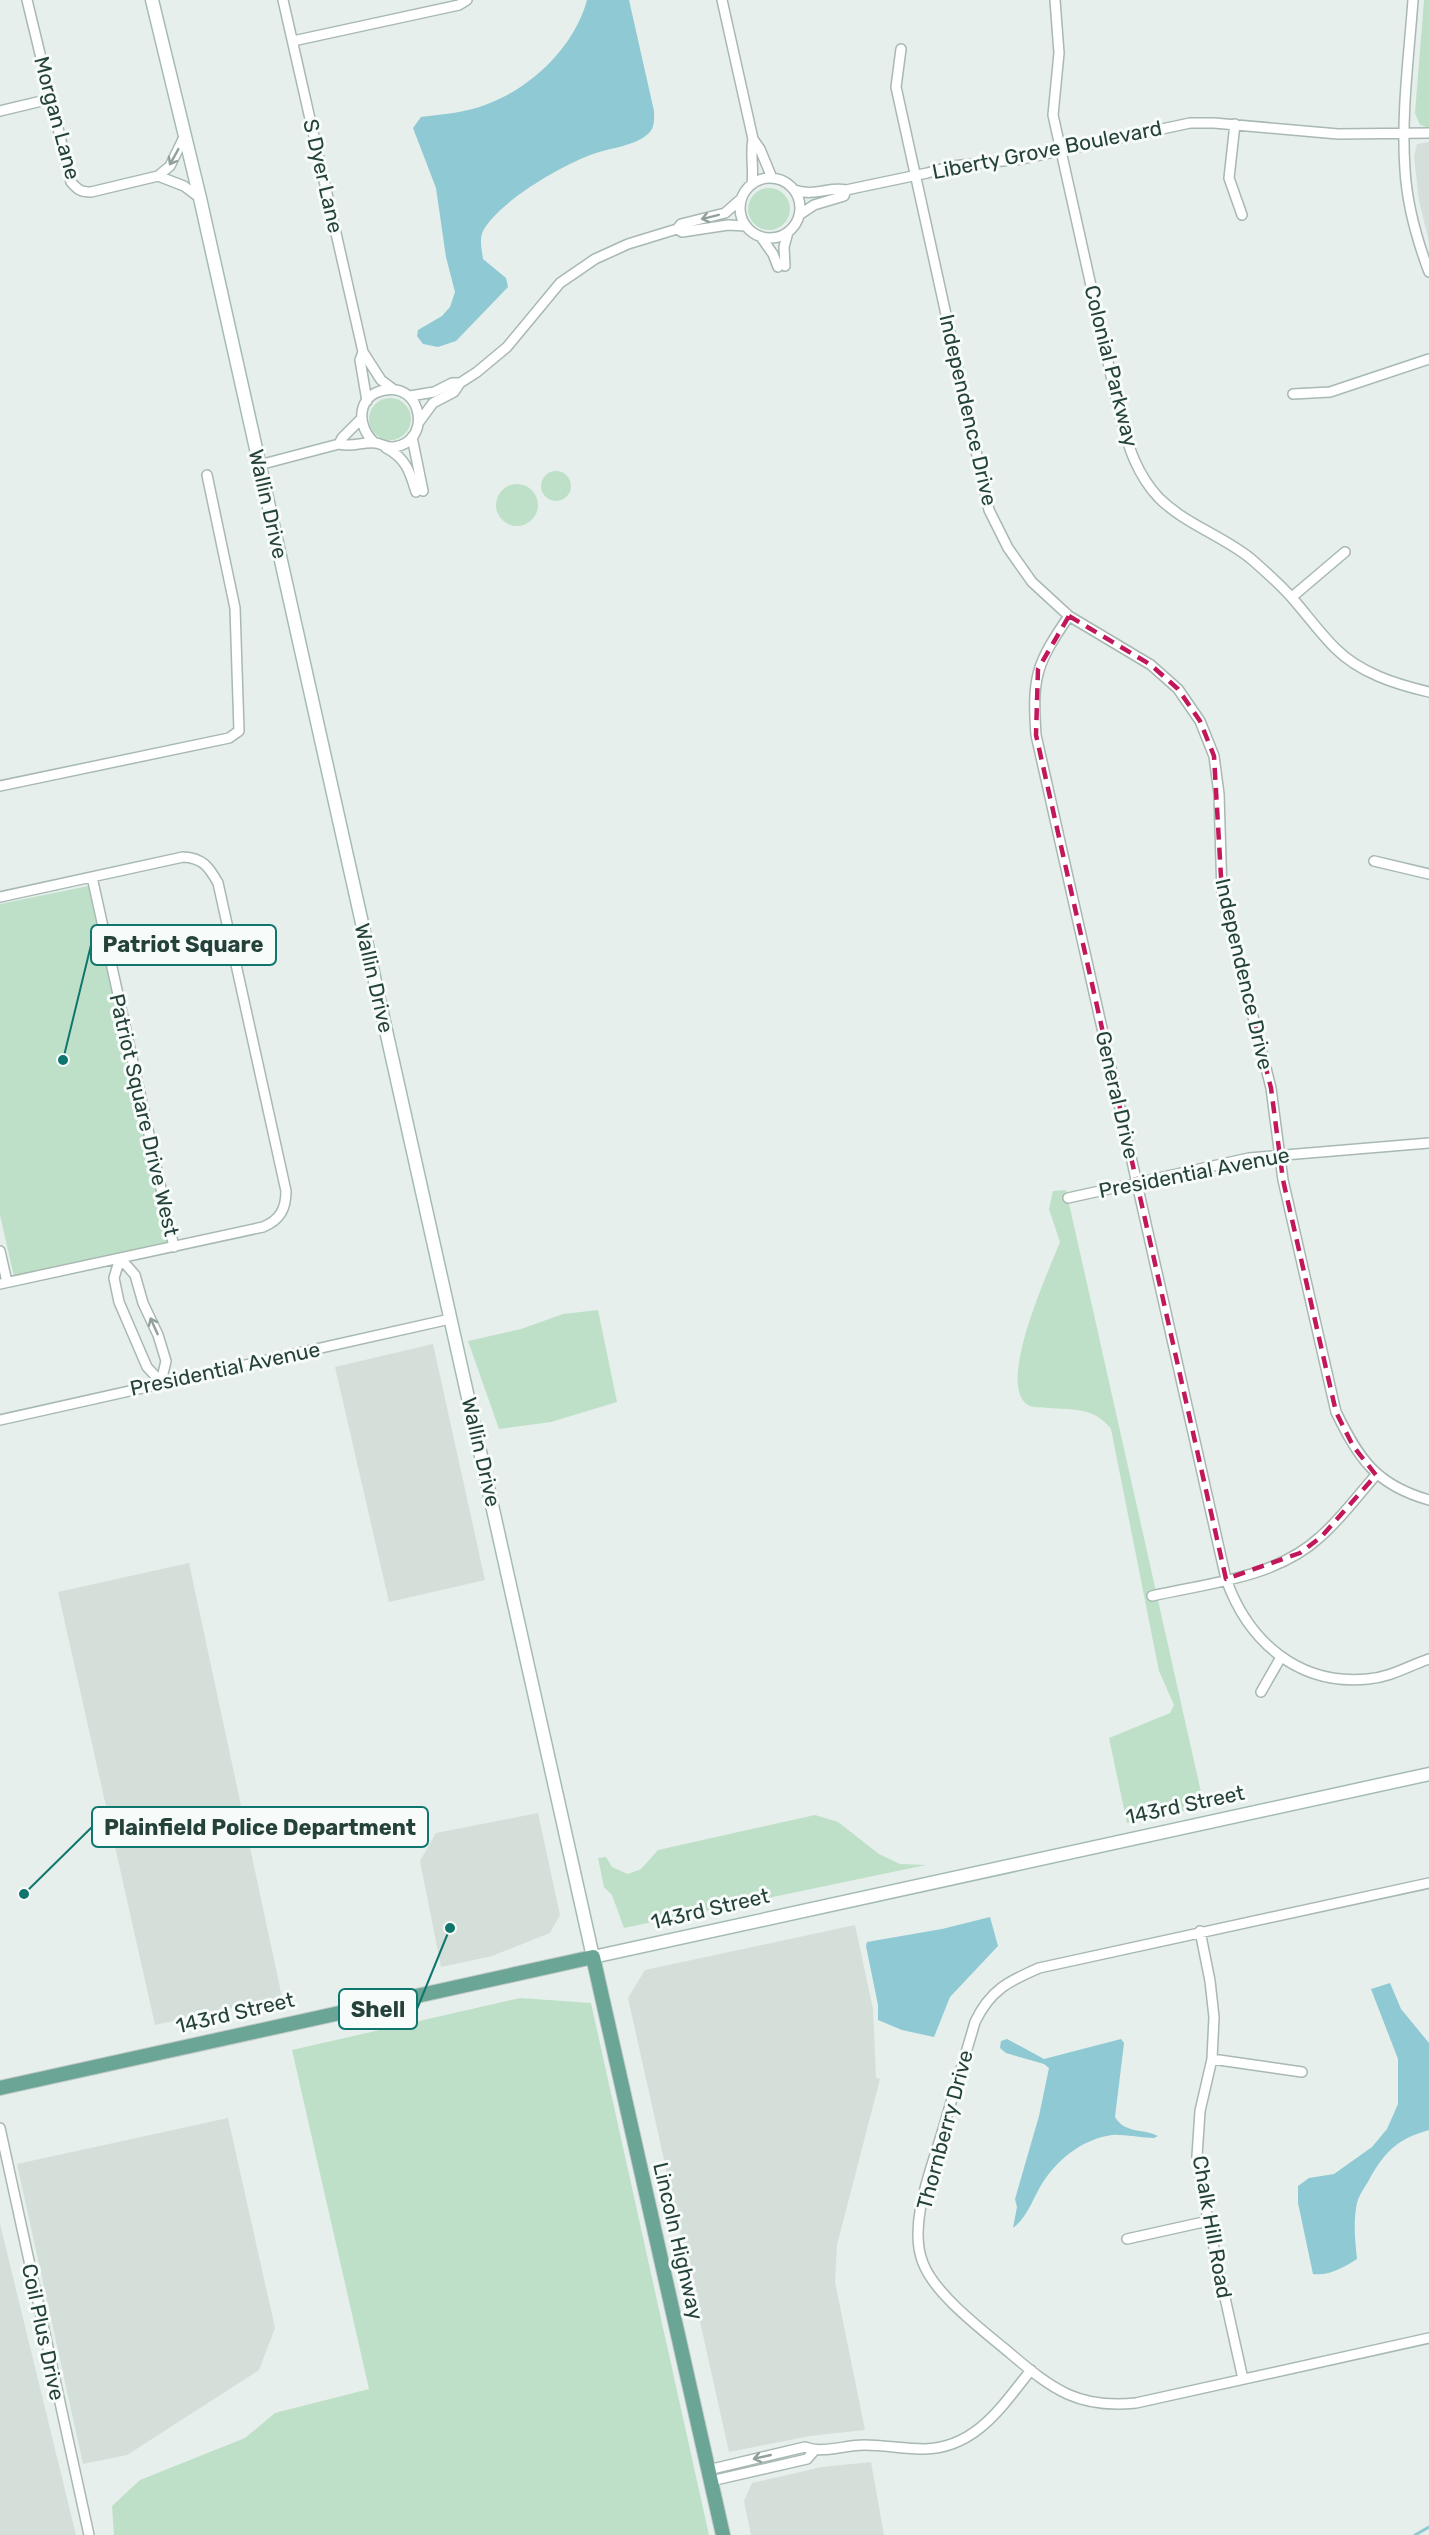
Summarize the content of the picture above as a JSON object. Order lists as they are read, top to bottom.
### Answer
{
  "streets": {
    "main road": ["Wallin Drive", "143rd Street", "Lincoln Highway"],
    "street": [
      "Morgan Lane",
      "Liberty Grove Boulevard",
      "S Dyer Lane",
      "Colonial Parkway",
      "Independence Drive",
      "General Drive",
      "Patriot Square Drive West",
      "Presidential Avenue",
      "Thornberry Drive",
      "Chalk Hill Road",
      "Coil Plus Drive"
    ]
  },
  "crossings": [
    ["Liberty Grove Boulevard", "Colonial Parkway"],
    ["Liberty Grove Boulevard", "Independence Drive"],
    ["Independence Drive", "General Drive"],
    ["Independence Drive", "Presidential Avenue"],
    ["Wallin Drive", "Presidential Avenue"],
    ["Wallin Drive", "143rd Street"],
    ["Wallin Drive", "Lincoln Highway"],
    ["General Drive", "Presidential Avenue"],
    ["143rd Street", "Lincoln Highway"],
    ["Thornberry Drive", "Chalk Hill Road"]
  ],
  "places": ["Patriot Square", "Plainfield Police Department", "Shell"]
}
